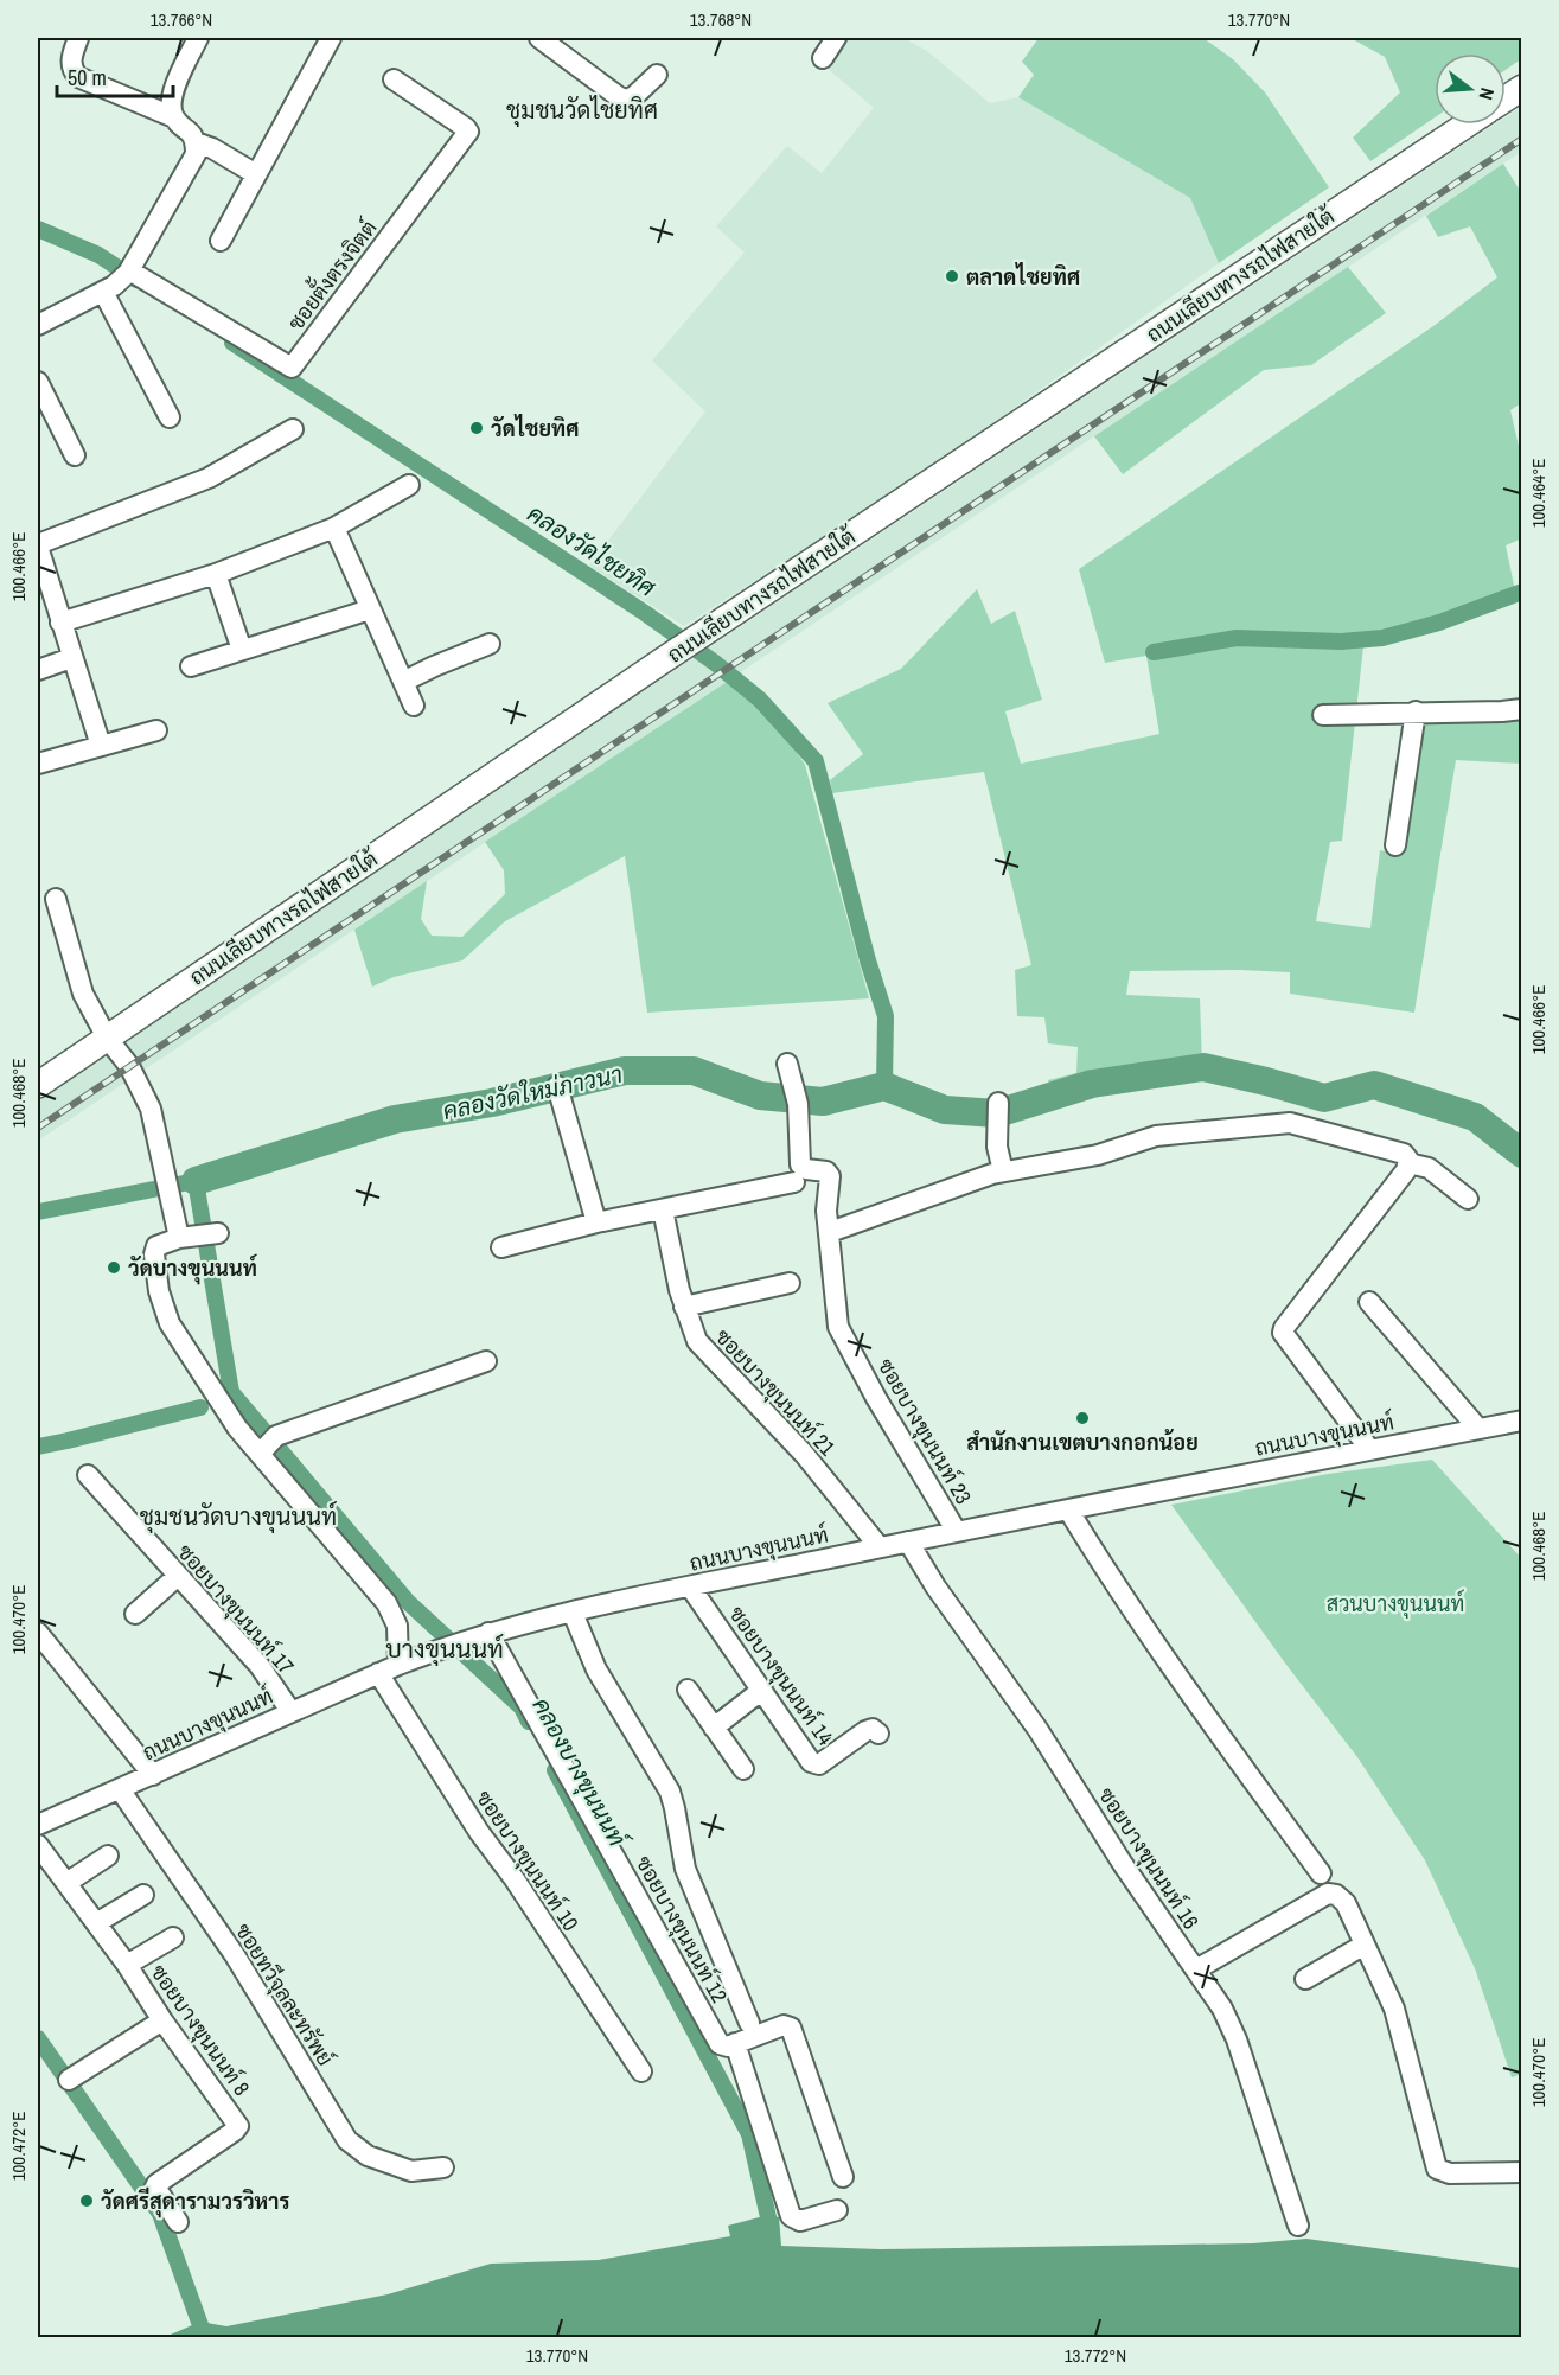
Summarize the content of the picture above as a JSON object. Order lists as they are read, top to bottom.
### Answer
{
  "streets": {
    "main road": ["ถนนเลียบทางรถไฟสายใต้"],
    "street": [
      "ซอยตั้งตรงจิตต์",
      "ซอยบางขุนนนท์ 21",
      "ซอยบางขุนนนท์ 23",
      "ถนนบางขุนนนท์",
      "ซอยบางขุนนนท์ 17",
      "ซอยบางขุนนนท์ 14",
      "ซอยบางขุนนนท์ 16",
      "ซอยบางขุนนนท์ 10",
      "ซอยบางขุนนนท์ 12",
      "ซอยทวีจุลละทรัพย์",
      "ซอยบางขุนนนท์ 8"
    ]
  },
  "crossings": [
    ["ซอยบางขุนนนท์ 21", "ถนนบางขุนนนท์"],
    ["ซอยบางขุนนนท์ 23", "ถนนบางขุนนนท์"],
    ["ถนนบางขุนนนท์", "ซอยบางขุนนนท์ 17"],
    ["ถนนบางขุนนนท์", "ซอยบางขุนนนท์ 14"],
    ["ถนนบางขุนนนท์", "ซอยบางขุนนนท์ 16"],
    ["ถนนบางขุนนนท์", "ซอยบางขุนนนท์ 10"],
    ["ถนนบางขุนนนท์", "ซอยบางขุนนนท์ 12"],
    ["ถนนบางขุนนนท์", "ซอยทวีจุลละทรัพย์"]
  ],
  "districts": ["ชุมชนวัดไชยทิศ", "ชุมชนวัดบางขุนนนท์", "บางขุนนนท์"],
  "water": ["คลองวัดไชยทิศ", "คลองวัดใหม่ภาวนา", "คลองบางขุนนนท์"],
  "parks": ["สวนบางขุนนนท์"],
  "places": [
    "ตลาดไชยทิศ",
    "วัดไชยทิศ",
    "วัดบางขุนนนท์",
    "สำนักงานเขตบางกอกน้อย",
    "วัดศรีสุดารามวรวิหาร"
  ],
  "scale_bar": "50 m",
  "north": "right",
  "coordinates": [
    "13.766°N",
    "13.768°N",
    "13.770°N",
    "100.464°E",
    "100.466°E",
    "100.468°E",
    "100.470°E",
    "100.472°E",
    "13.772°N"
  ]
}
